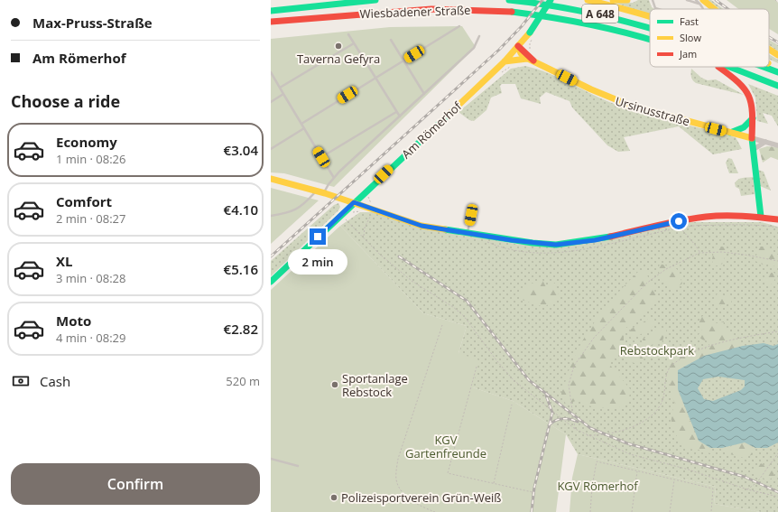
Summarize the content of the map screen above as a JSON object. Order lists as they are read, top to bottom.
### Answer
{
  "streets": {
    "main road": [
      "Wiesbadener Straße",
      "A 648",
      "Ursinusstraße",
      "Am Römerhof"
    ]
  },
  "crossings": [
    ["Ursinusstraße", "Am Römerhof"]
  ],
  "parks": ["Rebstockpark", "KGV Gartenfreunde", "KGV Römerhof"],
  "places": ["Taverna Gefyra", "Sportanlage Rebstock", "Polizeisportverein Grün-Weiß"],
  "legend": ["Fast", "Slow", "Jam"],
  "page": {
    "banner": ["Max-Pruss-Straße", "Am Römerhof"],
    "heading": "Choose a ride",
    "list": [
      {
        "name": "Economy",
        "note": "1 min · 08:26",
        "value": "€3.04"
      },
      {
        "name": "Comfort",
        "note": "2 min · 08:27",
        "value": "€4.10"
      },
      {
        "name": "XL",
        "note": "3 min · 08:28",
        "value": "€5.16"
      },
      {
        "name": "Moto",
        "note": "4 min · 08:29",
        "value": "€2.82"
      }
    ],
    "bubble": "2 min",
    "pay": ["Cash", "520 m"],
    "buttons": "Confirm"
  }
}
